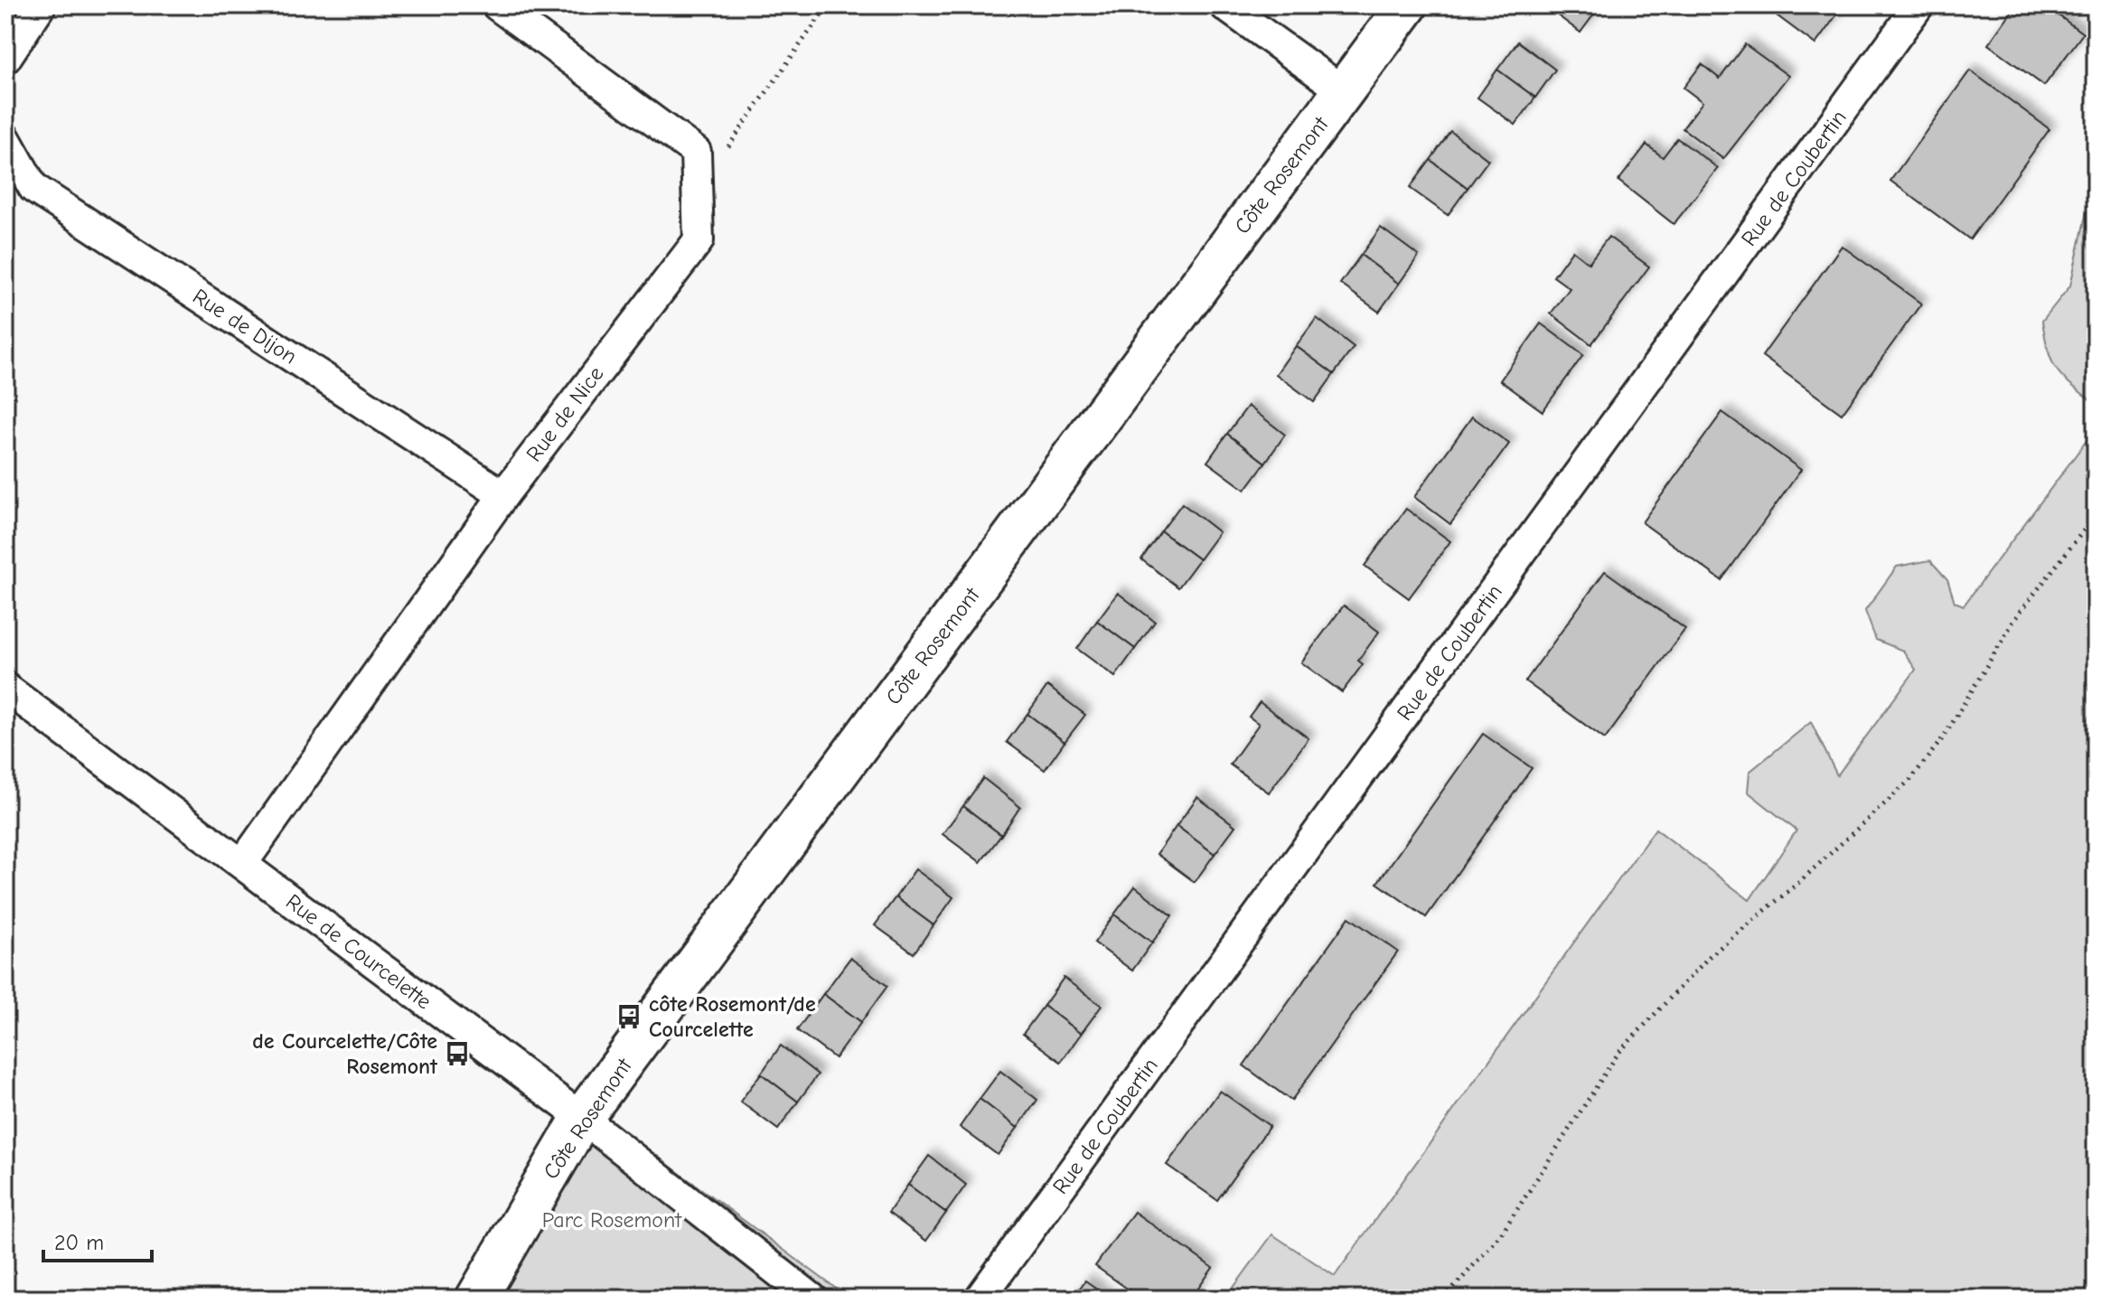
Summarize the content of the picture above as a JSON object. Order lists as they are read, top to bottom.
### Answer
{
  "streets": {
    "street": [
      "Côte Rosemont",
      "Rue de Coubertin",
      "Rue de Dijon",
      "Rue de Nice",
      "Rue de Courcelette"
    ]
  },
  "crossings": [
    ["Côte Rosemont", "Rue de Courcelette"],
    ["Rue de Dijon", "Rue de Nice"],
    ["Rue de Nice", "Rue de Courcelette"]
  ],
  "parks": ["Parc Rosemont"],
  "places": {
    "bus stop": ["côte Rosemont/de Courcelette", "de Courcelette/Côte Rosemont"]
  },
  "scale_bar": "20 m"
}
